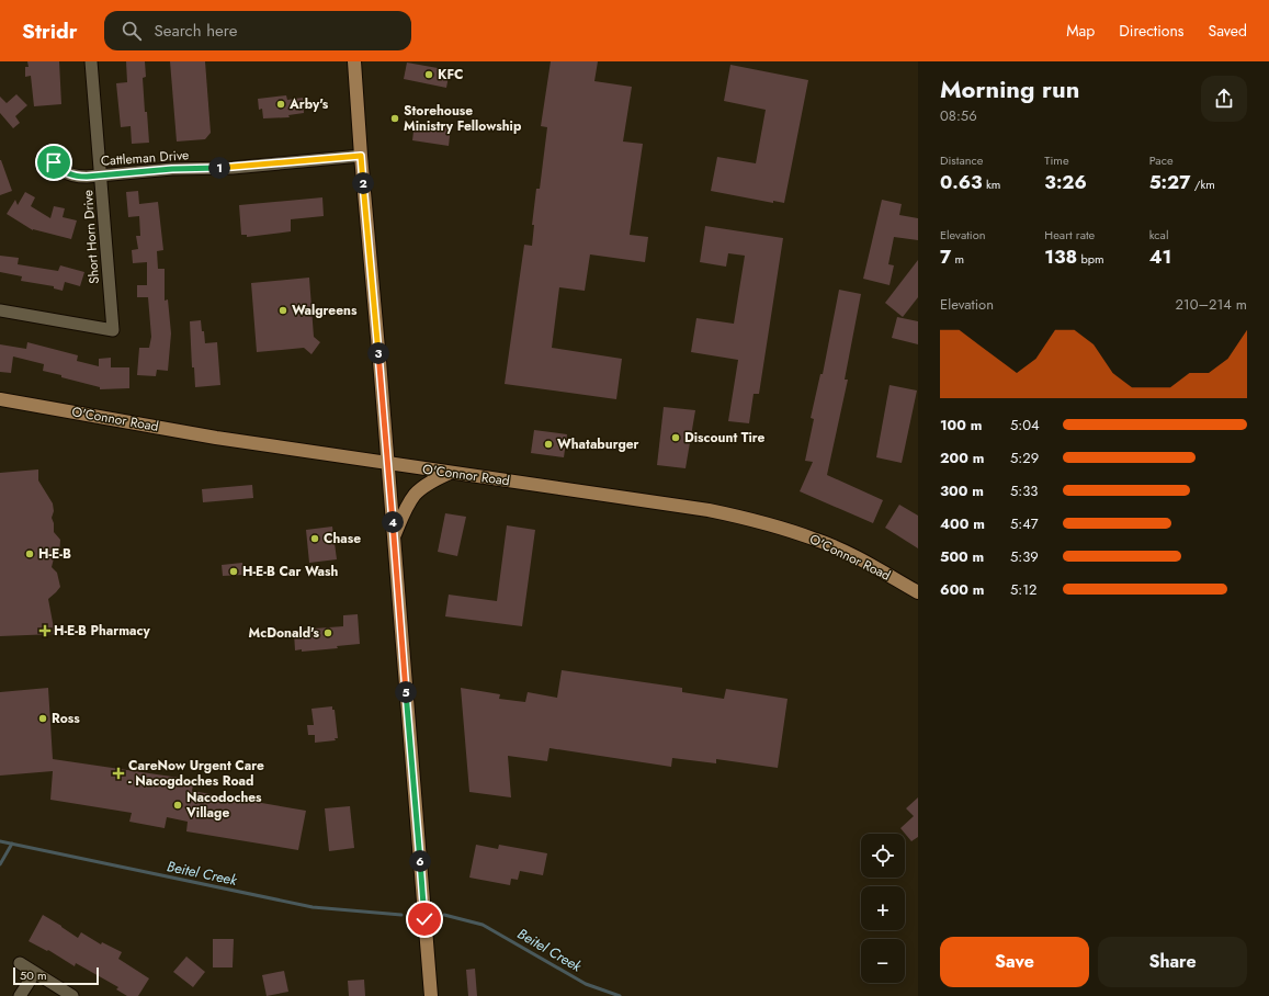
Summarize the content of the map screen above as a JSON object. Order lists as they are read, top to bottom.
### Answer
{
  "streets": {
    "main road": ["O'Connor Road"],
    "street": ["Cattleman Drive", "Short Horn Drive"]
  },
  "crossings": [
    ["Cattleman Drive", "Short Horn Drive"]
  ],
  "water": ["Beitel Creek"],
  "places": {
    "other": [
      "KFC",
      "Arby's",
      "Storehouse Ministry Fellowship",
      "Walgreens",
      "Discount Tire",
      "Whataburger",
      "Chase",
      "H-E-B",
      "H-E-B Car Wash",
      "McDonald's",
      "Ross",
      "Nacodoches Village"
    ],
    "health": ["H-E-B Pharmacy", "CareNow Urgent Care - Nacogdoches Road"]
  },
  "scale_bar": "50 m",
  "page": {
    "header": "Stridr",
    "search": "Search here",
    "nav": ["Map", "Directions", "Saved"],
    "heading": ["Morning run", "08:56"],
    "stats": [
      ["Distance", "0.63 km"],
      ["Time", "3:26"],
      ["Pace", "5:27 /km"],
      ["Elevation", "7 m"],
      ["Heart rate", "138 bpm"],
      ["kcal", "41"]
    ],
    "pins": [
      "1",
      "2",
      "3",
      "4",
      "5",
      "6"
    ],
    "chart": ["Elevation", "210–214 m"],
    "list": [
      {
        "name": "100 m",
        "note": "5:04"
      },
      {
        "name": "200 m",
        "note": "5:29"
      },
      {
        "name": "300 m",
        "note": "5:33"
      },
      {
        "name": "400 m",
        "note": "5:47"
      },
      {
        "name": "500 m",
        "note": "5:39"
      },
      {
        "name": "600 m",
        "note": "5:12"
      }
    ],
    "map_buttons": ["+", "−"],
    "buttons": ["Save", "Share"],
    "scale": "50 m"
  }
}
